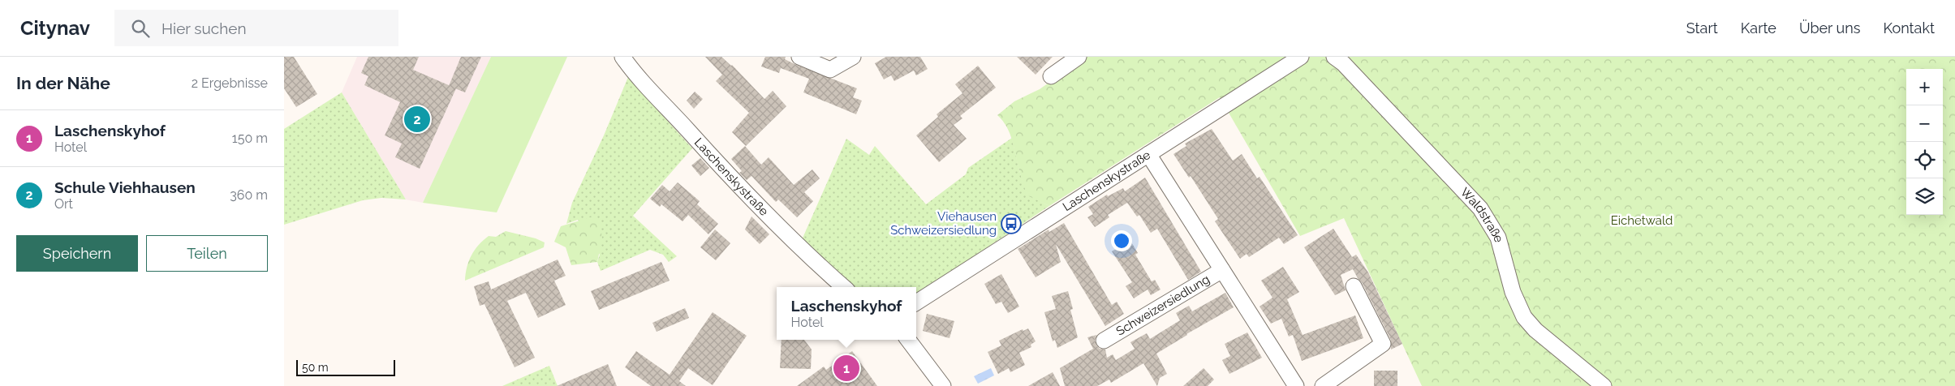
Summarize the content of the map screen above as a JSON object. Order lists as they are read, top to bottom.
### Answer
{
  "streets": {
    "street": ["Laschenskystraße", "Waldstraße", "Schweizersiedlung"]
  },
  "crossings": [
    ["Laschenskystraße", "Schweizersiedlung"]
  ],
  "parks": ["Eichetwald"],
  "places": {
    "bus stop": ["Viehausen Schweizersiedlung"]
  },
  "scale_bar": "50 m",
  "page": {
    "header": "Citynav",
    "search": "Hier suchen",
    "nav": [
      "Start",
      "Karte",
      "Über uns",
      "Kontakt"
    ],
    "heading": ["In der Nähe", "2 Ergebnisse"],
    "map_buttons": ["+", "−"],
    "pins": ["2", "1"],
    "list": [
      {
        "mark": "1",
        "name": "Laschenskyhof",
        "note": "Hotel",
        "value": "150 m"
      },
      {
        "mark": "2",
        "name": "Schule Viehhausen",
        "note": "Ort",
        "value": "360 m"
      }
    ],
    "buttons": ["Speichern", "Teilen"],
    "popup": ["Laschenskyhof", "Hotel"],
    "scale": "50 m"
  }
}
